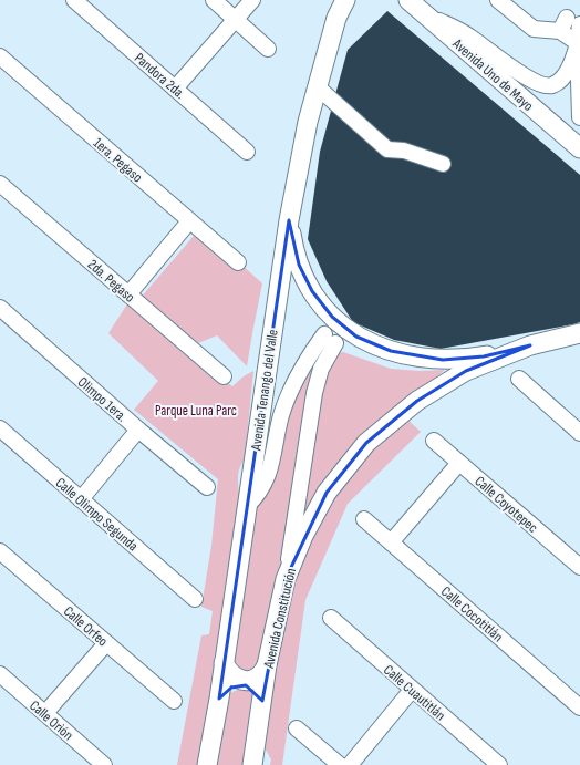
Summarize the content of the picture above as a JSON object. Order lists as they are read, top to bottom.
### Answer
{
  "streets": {
    "main road": ["Avenida Uno de Mayo", "Avenida Tenango del Valle", "Avenida Constitución"],
    "street": [
      "Pandora 2da.",
      "1era. Pegaso",
      "2da. Pegaso",
      "Olimpo 1era.",
      "Calle Coyotepec",
      "Calle Olimpo Segunda",
      "Calle Cocotitlán",
      "Calle Orfeo",
      "Calle Cuautitlán",
      "Calle Orión"
    ]
  },
  "parks": ["Parque Luna Parc"]
}
